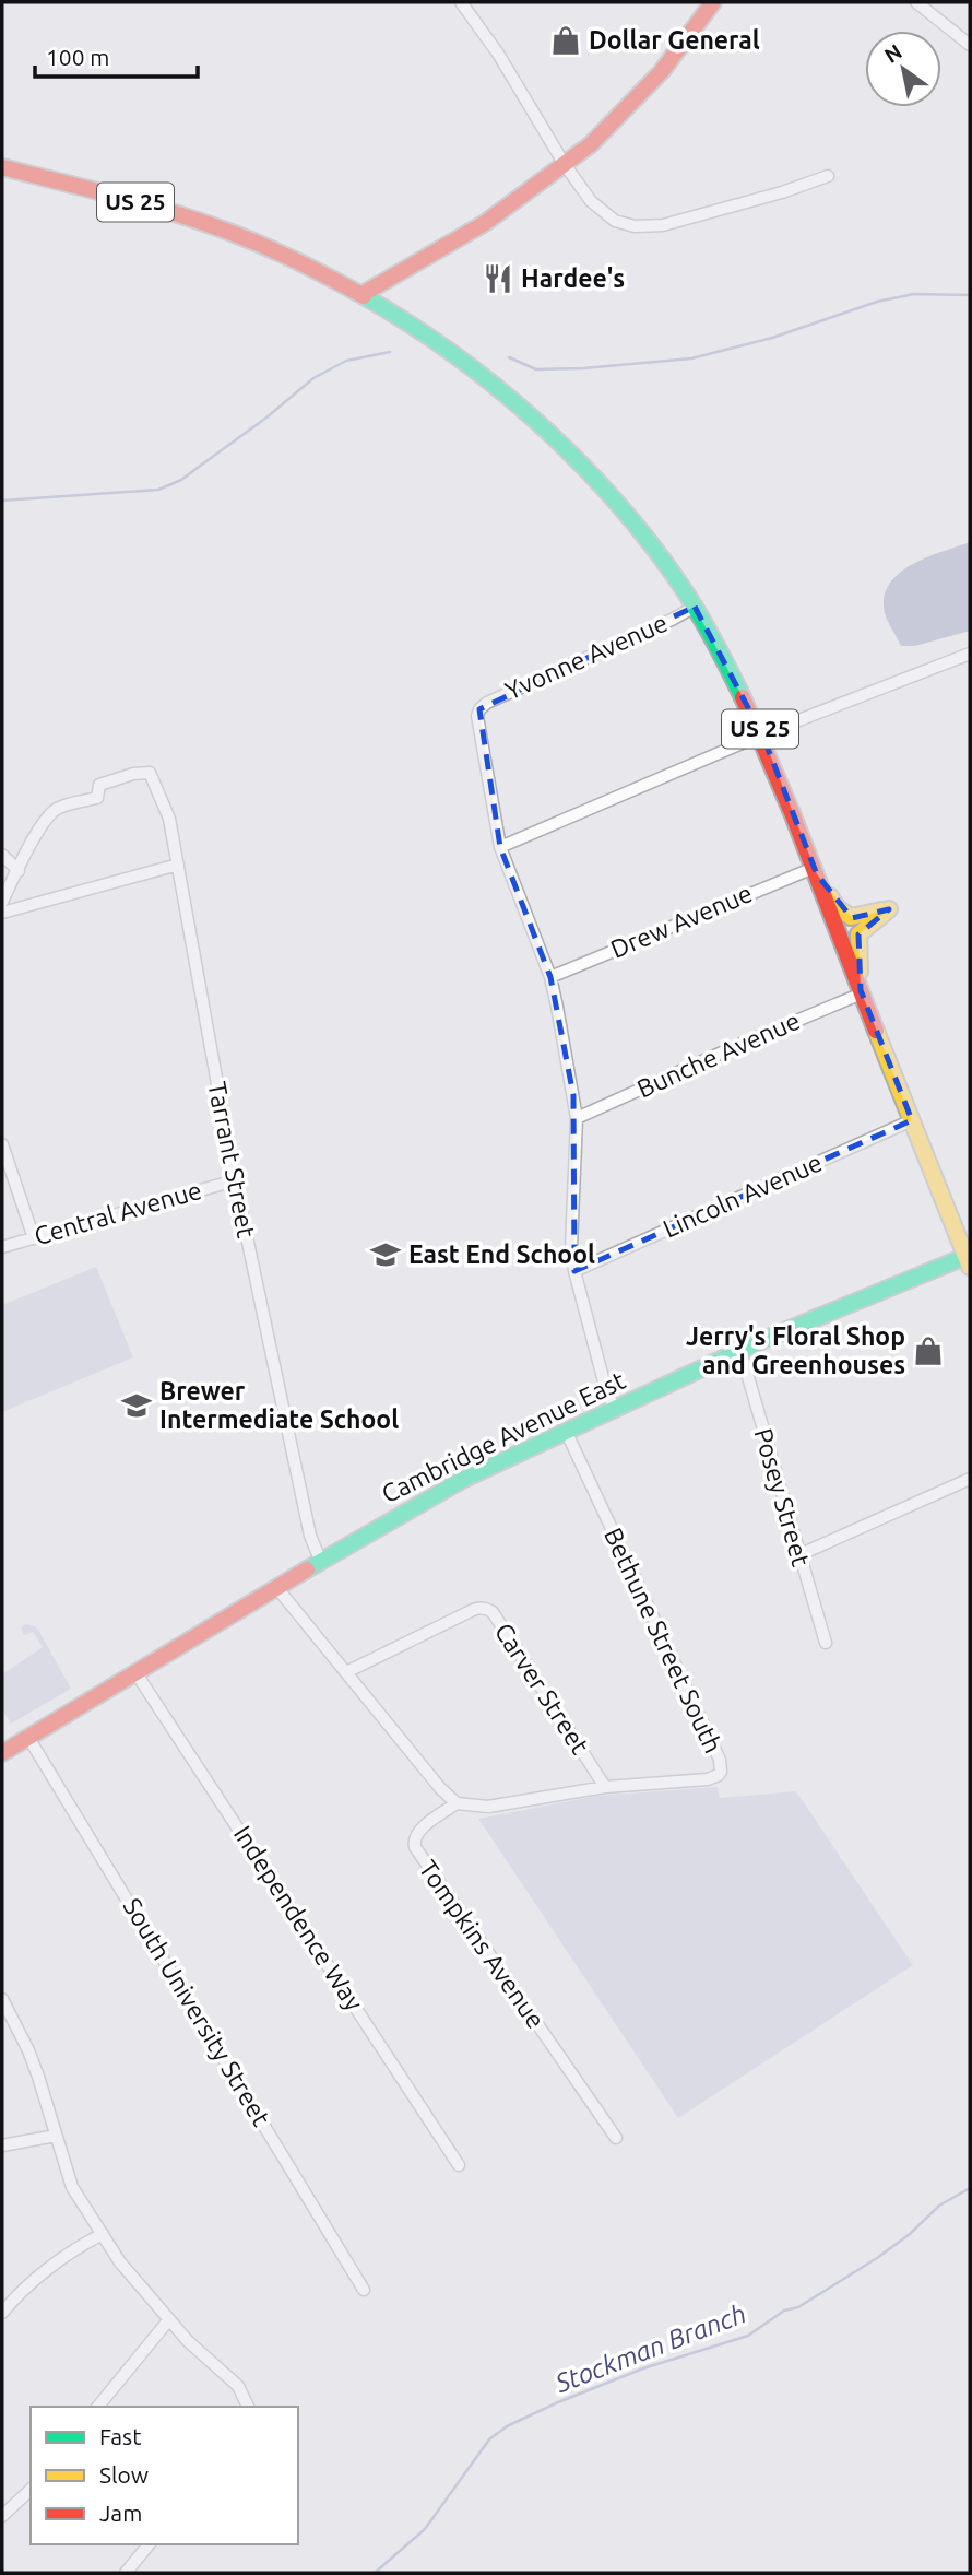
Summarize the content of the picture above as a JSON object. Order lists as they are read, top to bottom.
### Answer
{
  "streets": {
    "main road": ["US 25", "Cambridge Avenue East"],
    "street": [
      "Yvonne Avenue",
      "Drew Avenue",
      "Bunche Avenue",
      "Tarrant Street",
      "Lincoln Avenue",
      "Central Avenue",
      "Posey Street",
      "Bethune Street South",
      "Carver Street",
      "Independence Way",
      "Tompkins Avenue",
      "South University Street"
    ]
  },
  "crossings": [
    ["US 25", "Yvonne Avenue"],
    ["US 25", "Drew Avenue"],
    ["US 25", "Bunche Avenue"],
    ["US 25", "Lincoln Avenue"],
    ["US 25", "Cambridge Avenue East"],
    ["Tarrant Street", "Central Avenue"],
    ["Tarrant Street", "Cambridge Avenue East"],
    ["Cambridge Avenue East", "Posey Street"],
    ["Cambridge Avenue East", "Bethune Street South"],
    ["Cambridge Avenue East", "Independence Way"],
    ["Cambridge Avenue East", "South University Street"],
    ["Bethune Street South", "Carver Street"],
    ["Bethune Street South", "Tompkins Avenue"]
  ],
  "water": ["Stockman Branch"],
  "places": {
    "shop": ["Dollar General", "Jerry's Floral Shop and Greenhouses"],
    "restaurant": ["Hardee's"],
    "school or university": ["East End School", "Brewer Intermediate School"]
  },
  "legend": ["Fast", "Slow", "Jam"],
  "scale_bar": "100 m",
  "north": "top left"
}
